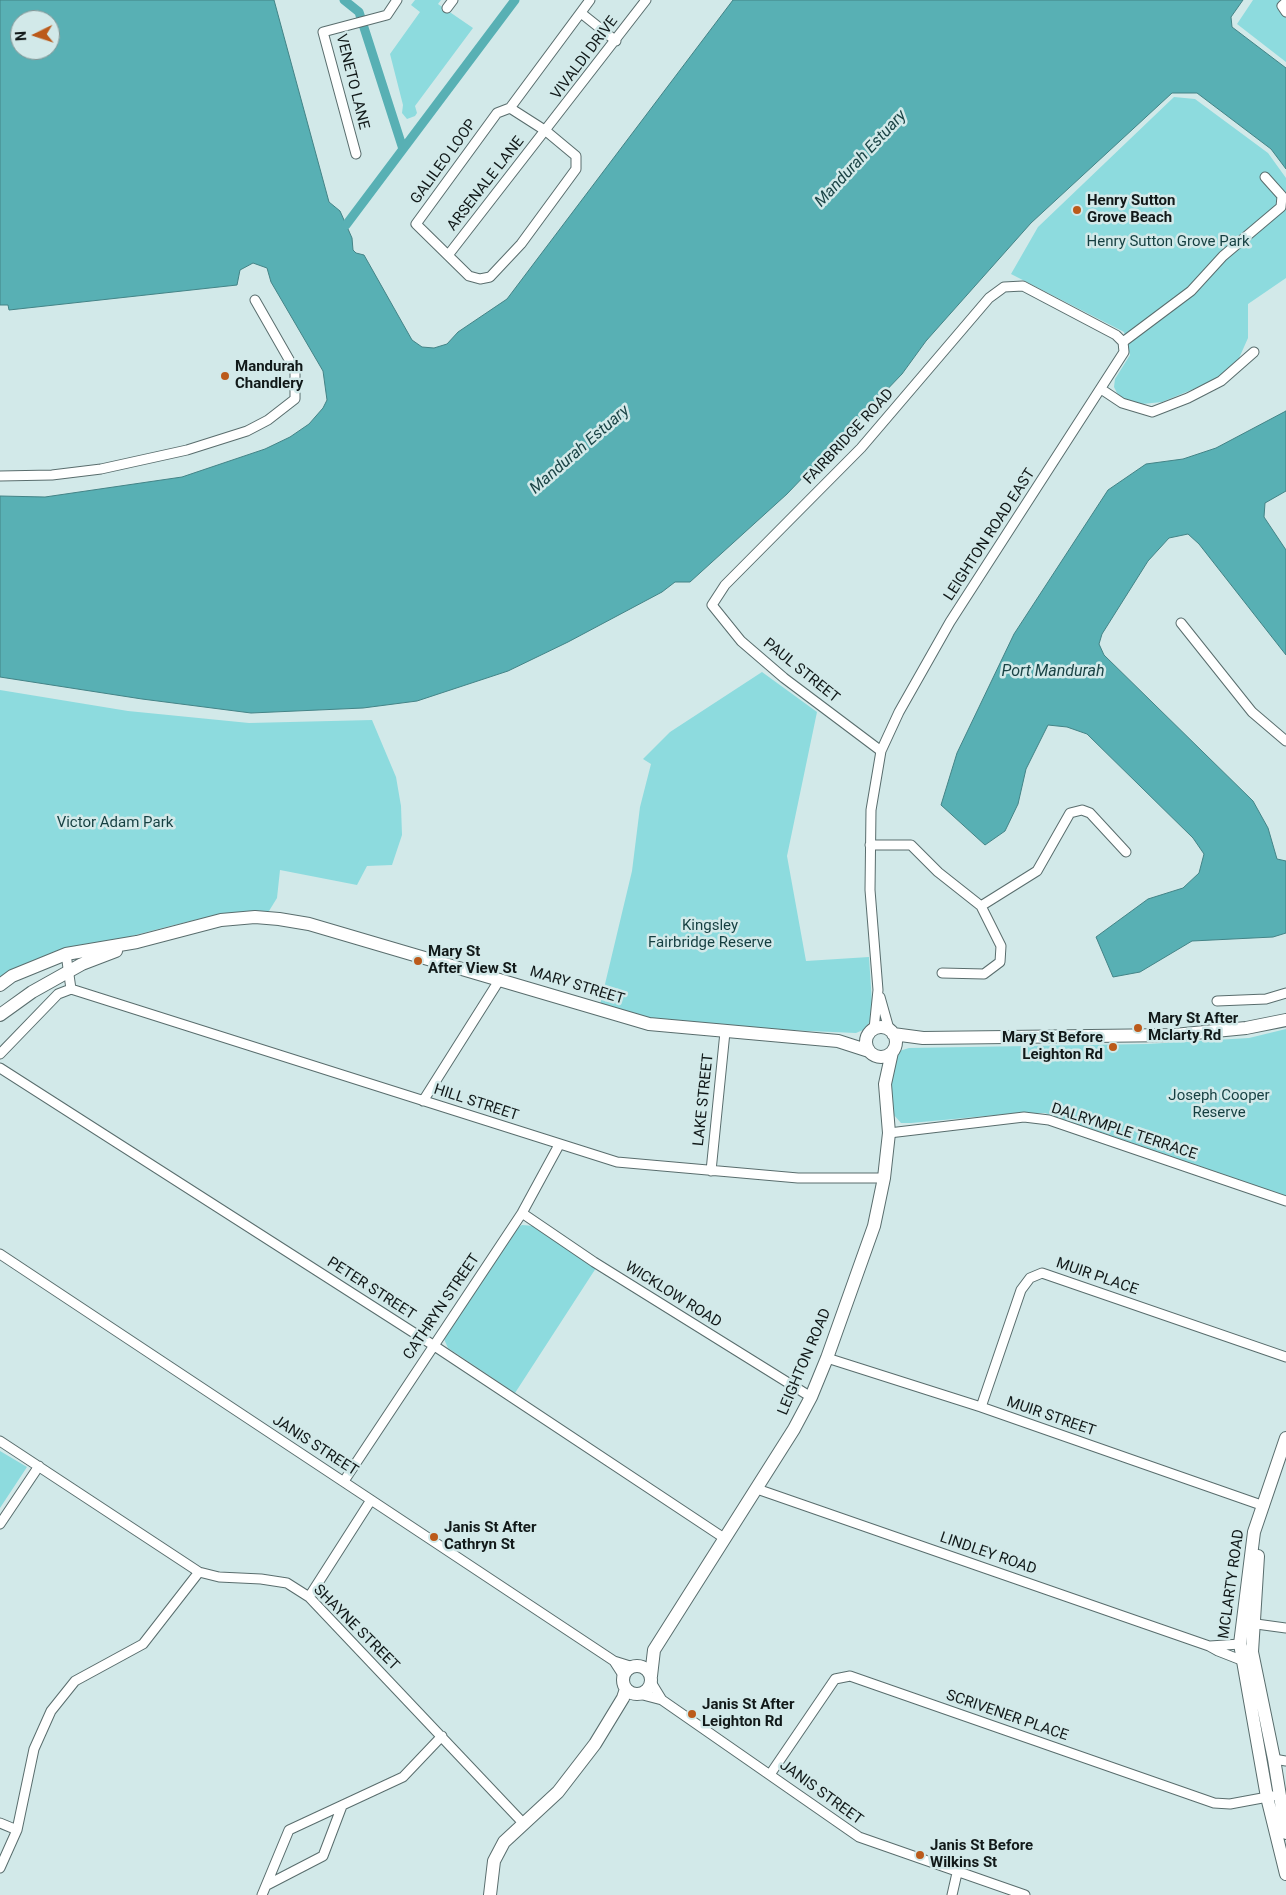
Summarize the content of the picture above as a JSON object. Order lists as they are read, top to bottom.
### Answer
{
  "streets": {
    "street": [
      "VIVALDI DRIVE",
      "VENETO LANE",
      "GALILEO LOOP",
      "ARSENALE LANE",
      "FAIRBRIDGE ROAD",
      "LEIGHTON ROAD EAST",
      "PAUL STREET",
      "MARY STREET",
      "LAKE STREET",
      "HILL STREET",
      "DALRYMPLE TERRACE",
      "MUIR PLACE",
      "PETER STREET",
      "WICKLOW ROAD",
      "CATHRYN STREET",
      "LEIGHTON ROAD",
      "MUIR STREET",
      "JANIS STREET",
      "LINDLEY ROAD",
      "MCLARTY ROAD",
      "SHAYNE STREET",
      "SCRIVENER PLACE"
    ]
  },
  "crossings": [
    ["VIVALDI DRIVE", "GALILEO LOOP"],
    ["VIVALDI DRIVE", "ARSENALE LANE"],
    ["GALILEO LOOP", "ARSENALE LANE"],
    ["FAIRBRIDGE ROAD", "LEIGHTON ROAD EAST"],
    ["FAIRBRIDGE ROAD", "PAUL STREET"],
    ["LEIGHTON ROAD EAST", "PAUL STREET"],
    ["LEIGHTON ROAD EAST", "MARY STREET"],
    ["LEIGHTON ROAD EAST", "LEIGHTON ROAD"],
    ["MARY STREET", "LAKE STREET"],
    ["MARY STREET", "LEIGHTON ROAD"],
    ["LAKE STREET", "HILL STREET"],
    ["HILL STREET", "CATHRYN STREET"],
    ["HILL STREET", "LEIGHTON ROAD"],
    ["DALRYMPLE TERRACE", "LEIGHTON ROAD"],
    ["MUIR PLACE", "MUIR STREET"],
    ["PETER STREET", "CATHRYN STREET"],
    ["PETER STREET", "LEIGHTON ROAD"],
    ["WICKLOW ROAD", "CATHRYN STREET"],
    ["WICKLOW ROAD", "LEIGHTON ROAD"],
    ["CATHRYN STREET", "JANIS STREET"],
    ["LEIGHTON ROAD", "MUIR STREET"],
    ["LEIGHTON ROAD", "JANIS STREET"],
    ["LEIGHTON ROAD", "LINDLEY ROAD"],
    ["MUIR STREET", "MCLARTY ROAD"],
    ["JANIS STREET", "SCRIVENER PLACE"],
    ["LINDLEY ROAD", "MCLARTY ROAD"],
    ["MCLARTY ROAD", "SCRIVENER PLACE"]
  ],
  "water": ["Mandurah Estuary", "Port Mandurah"],
  "parks": [
    "Henry Sutton Grove Park",
    "Victor Adam Park",
    "Kingsley Fairbridge Reserve",
    "Joseph Cooper Reserve"
  ],
  "places": [
    "Henry Sutton Grove Beach",
    "Mandurah Chandlery",
    "Mary St After View St",
    "Mary St After Mclarty Rd",
    "Mary St Before Leighton Rd",
    "Janis St After Cathryn St",
    "Janis St After Leighton Rd",
    "Janis St Before Wilkins St"
  ],
  "north": "left"
}
